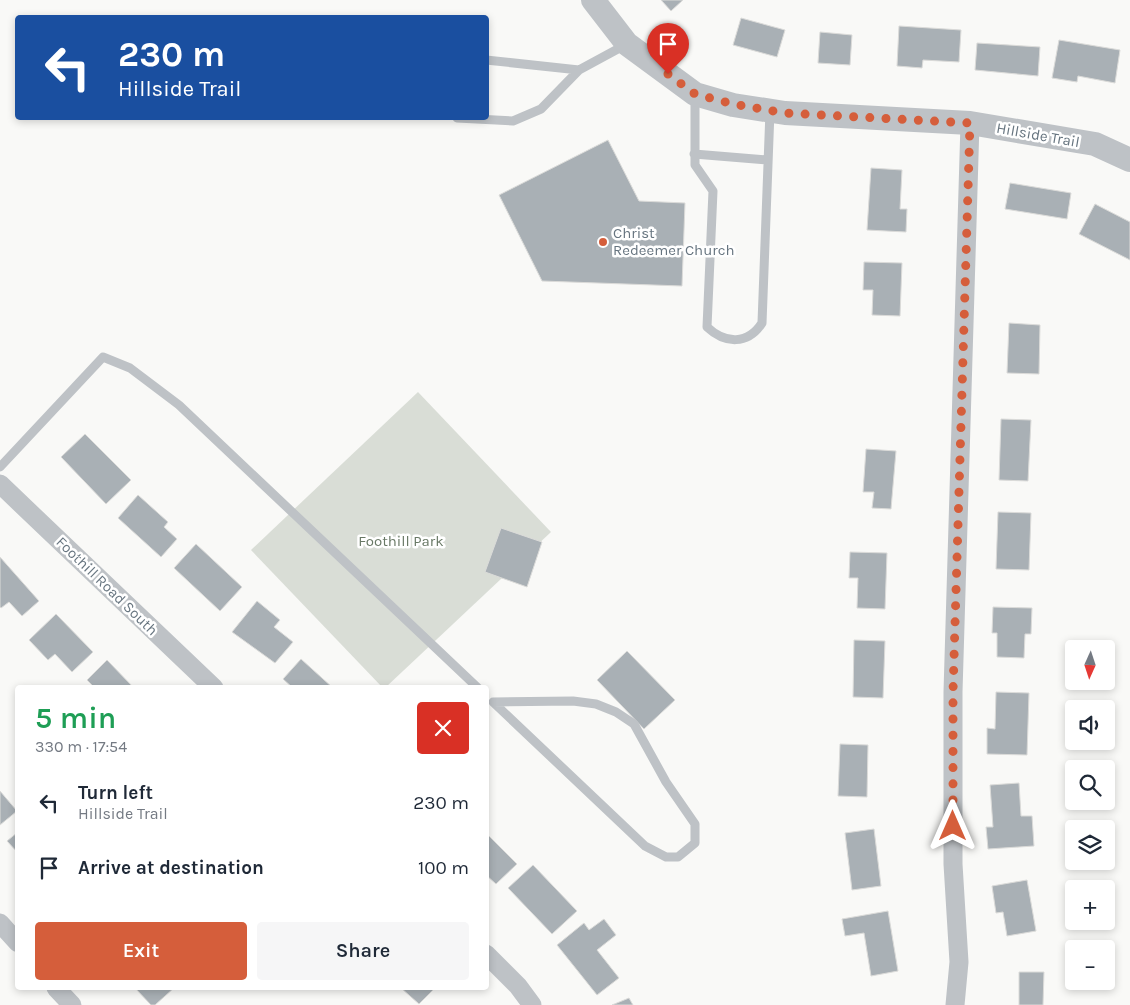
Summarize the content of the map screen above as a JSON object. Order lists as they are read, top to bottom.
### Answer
{
  "streets": {
    "street": ["Hillside Trail", "Foothill Road South"]
  },
  "parks": ["Foothill Park"],
  "places": ["Christ Redeemer Church"],
  "north": "bottom",
  "page": {
    "turn": ["230 m", "Hillside Trail"],
    "map_buttons": ["+", "−"],
    "heading": ["5 min", "330 m · 17:54"],
    "list": [
      {
        "name": "Turn left",
        "note": "Hillside Trail",
        "value": "230 m"
      },
      {
        "name": "Arrive at destination",
        "value": "100 m"
      }
    ],
    "buttons": ["Exit", "Share"]
  }
}
